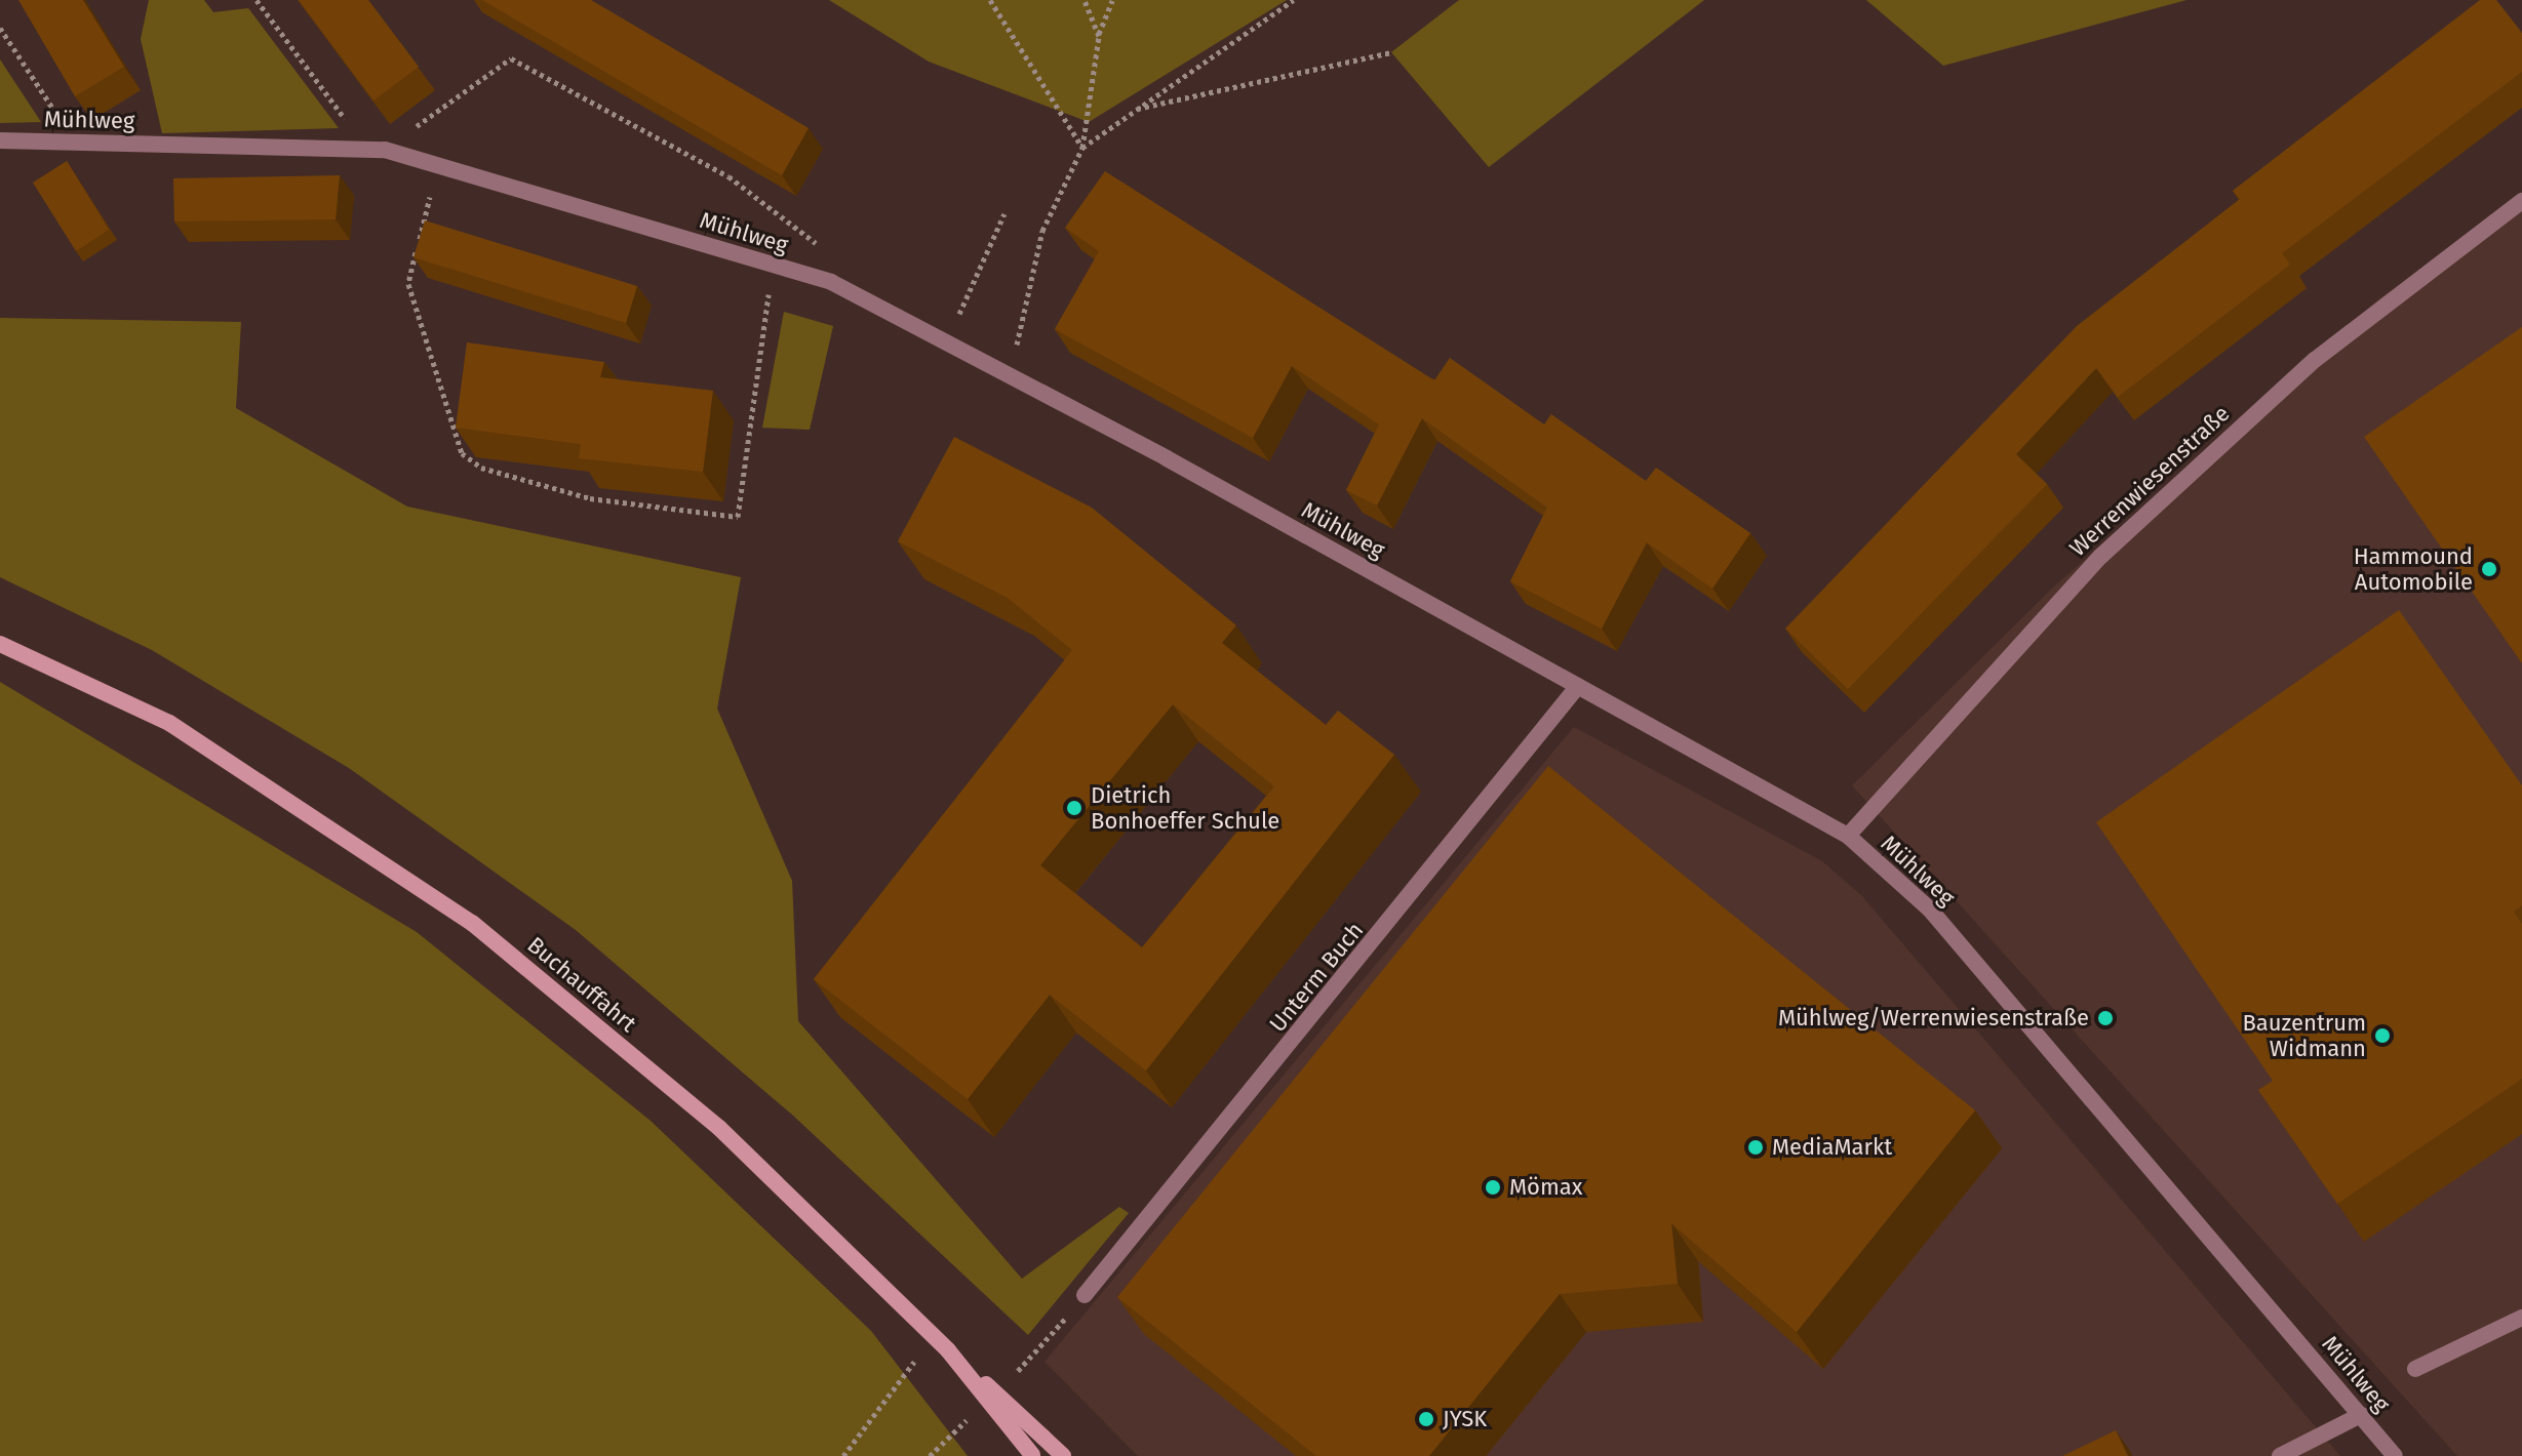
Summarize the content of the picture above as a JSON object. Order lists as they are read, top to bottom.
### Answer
{
  "streets": {
    "main road": ["Buchauffahrt"],
    "street": ["Mühlweg", "Werrenwiesenstraße", "Unterm Buch"]
  },
  "crossings": [
    ["Mühlweg", "Werrenwiesenstraße"],
    ["Mühlweg", "Unterm Buch"]
  ],
  "places": [
    "Hammound Automobile",
    "Dietrich Bonhoeffer Schule",
    "Mühlweg/Werrenwiesenstraße",
    "Bauzentrum Widmann",
    "MediaMarkt",
    "Mömax",
    "JYSK"
  ]
}
